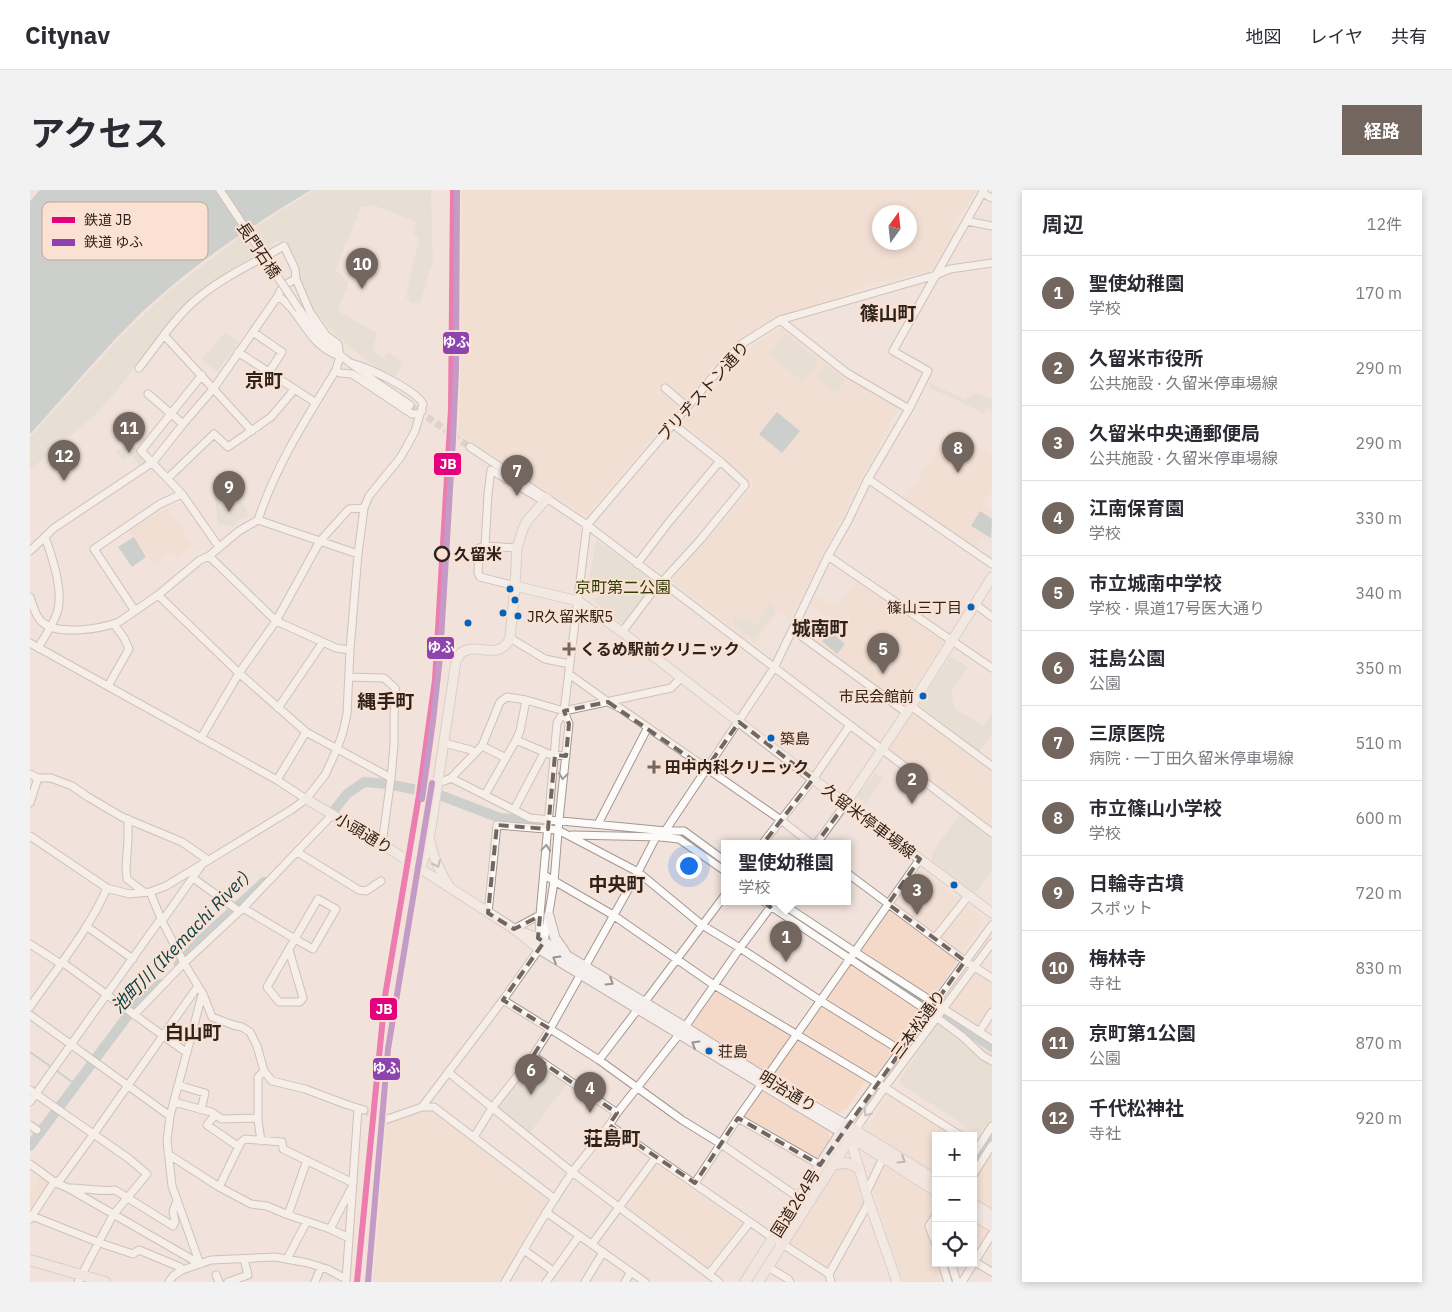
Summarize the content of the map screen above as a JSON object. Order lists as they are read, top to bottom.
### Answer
{
  "streets": {
    "highway": ["明治通り", "国道264号"],
    "main road": ["久留米停車場線", "小頭通り"],
    "street": ["長門石橋", "ブリヂストン通り", "三本松通り"]
  },
  "crossings": [
    ["小頭通り", "明治通り"],
    ["三本松通り", "明治通り"],
    ["三本松通り", "国道264号"],
    ["明治通り", "国道264号"]
  ],
  "districts": [
    "篠山町",
    "京町",
    "城南町",
    "縄手町",
    "中央町",
    "白山町",
    "荘島町"
  ],
  "water": ["池町川 (Ikemachi River)"],
  "parks": ["京町第二公園"],
  "places": {
    "other": [
      "久留米",
      "篠山三丁目",
      "JR久留米駅5",
      "市民会館前",
      "築島",
      "荘島"
    ],
    "health": ["くるめ駅前クリニック", "田中内科クリニック"]
  },
  "lines": ["rail line JB", "rail line ゆふ"],
  "legend": ["鉄道 JB", "鉄道 ゆふ"],
  "north": "top",
  "page": {
    "header": "Citynav",
    "nav": ["地図", "レイヤ", "共有"],
    "title": "アクセス",
    "buttons": "経路",
    "heading": ["周辺", "12件"],
    "pins": [
      "10",
      "11",
      "8",
      "12",
      "7",
      "9",
      "5",
      "2",
      "3",
      "1",
      "6",
      "4"
    ],
    "list": [
      {
        "mark": "1",
        "name": "聖使幼稚園",
        "note": "学校",
        "value": "170 m"
      },
      {
        "mark": "2",
        "name": "久留米市役所",
        "note": "公共施設 · 久留米停車場線",
        "value": "290 m"
      },
      {
        "mark": "3",
        "name": "久留米中央通郵便局",
        "note": "公共施設 · 久留米停車場線",
        "value": "290 m"
      },
      {
        "mark": "4",
        "name": "江南保育園",
        "note": "学校",
        "value": "330 m"
      },
      {
        "mark": "5",
        "name": "市立城南中学校",
        "note": "学校 · 県道17号医大通り",
        "value": "340 m"
      },
      {
        "mark": "6",
        "name": "荘島公園",
        "note": "公園",
        "value": "350 m"
      },
      {
        "mark": "7",
        "name": "三原医院",
        "note": "病院 · 一丁田久留米停車場線",
        "value": "510 m"
      },
      {
        "mark": "8",
        "name": "市立篠山小学校",
        "note": "学校",
        "value": "600 m"
      },
      {
        "mark": "9",
        "name": "日輪寺古墳",
        "note": "スポット",
        "value": "720 m"
      },
      {
        "mark": "10",
        "name": "梅林寺",
        "note": "寺社",
        "value": "830 m"
      },
      {
        "mark": "11",
        "name": "京町第1公園",
        "note": "公園",
        "value": "870 m"
      },
      {
        "mark": "12",
        "name": "千代松神社",
        "note": "寺社",
        "value": "920 m"
      }
    ],
    "popup": ["聖使幼稚園", "学校"],
    "map_buttons": ["+", "−"]
  }
}
